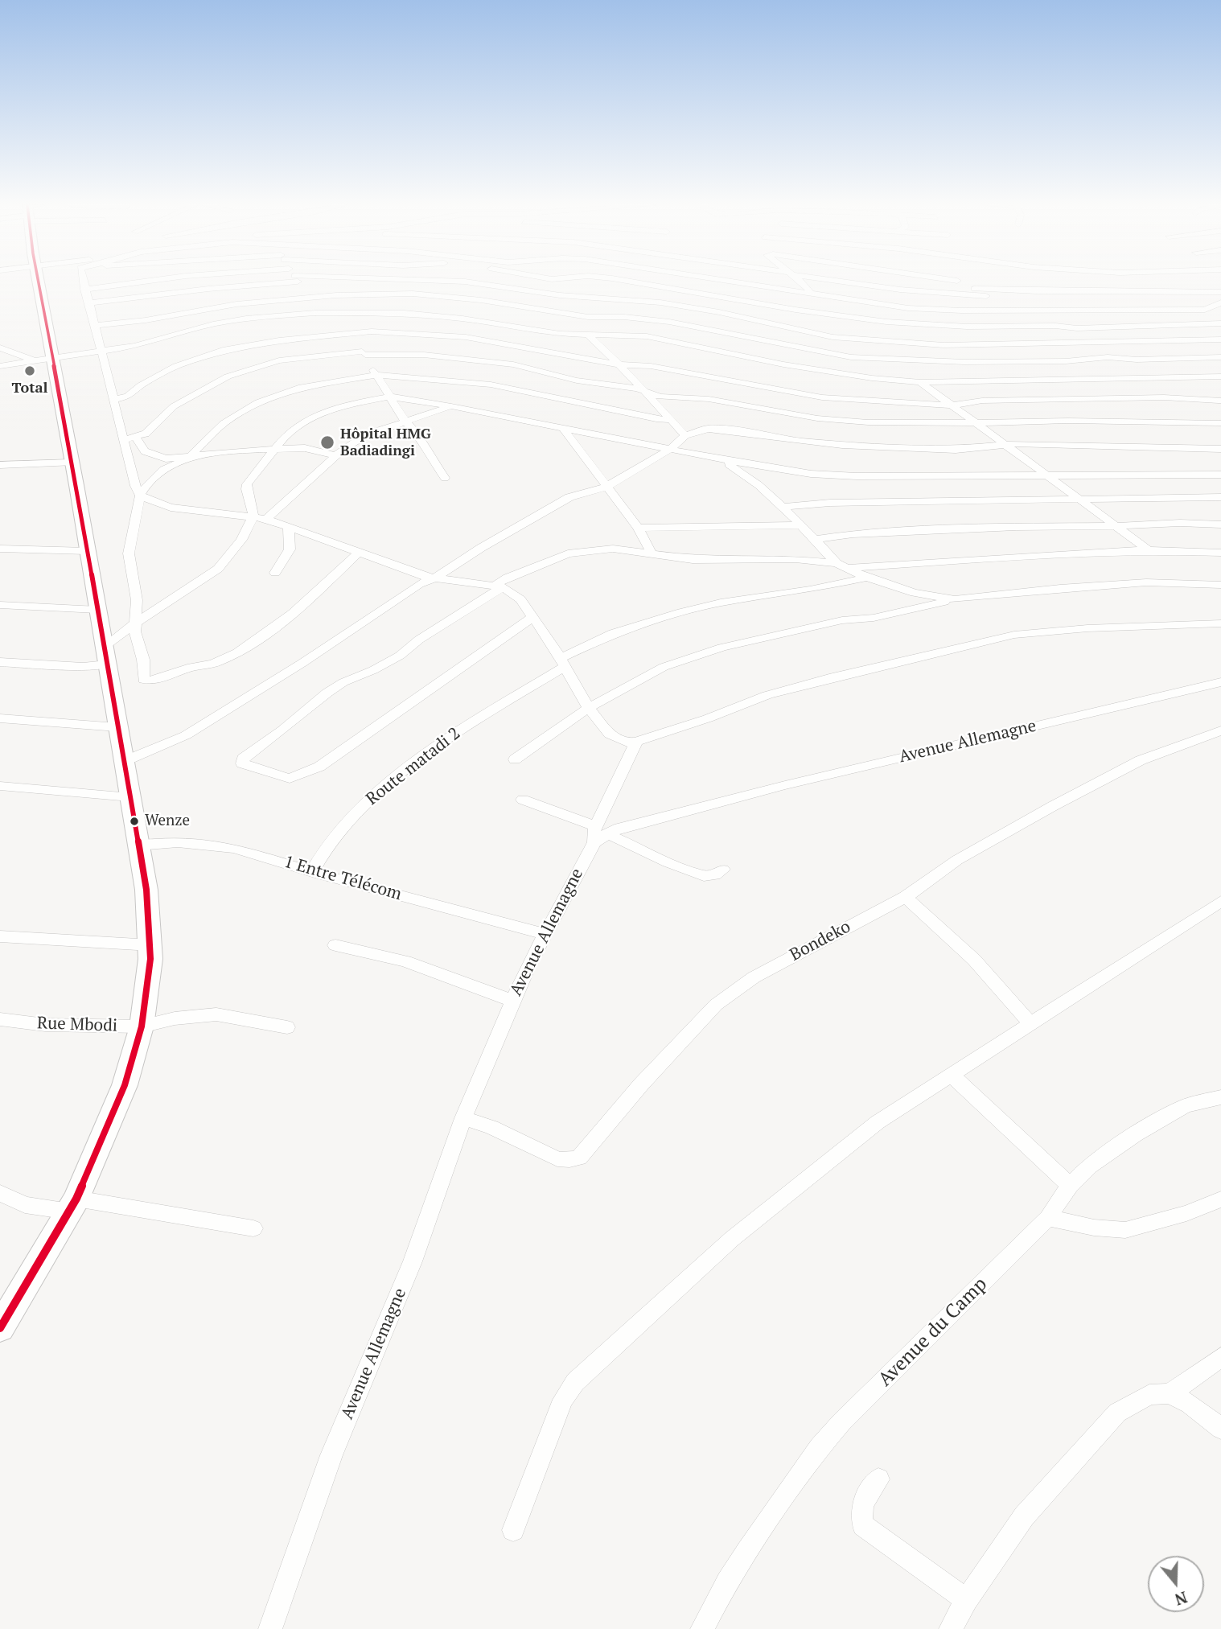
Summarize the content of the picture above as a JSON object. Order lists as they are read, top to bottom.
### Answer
{
  "streets": {
    "street": [
      "Avenue Allemagne",
      "Route matadi 2",
      "1 Entre Télécom",
      "Bondeko",
      "Rue Mbodi",
      "Avenue du Camp"
    ]
  },
  "crossings": [
    ["Avenue Allemagne", "1 Entre Télécom"],
    ["Avenue Allemagne", "Bondeko"],
    ["Route matadi 2", "1 Entre Télécom"]
  ],
  "places": ["Total", "Hôpital HMG Badiadingi", "Wenze"],
  "north": "bottom"
}
